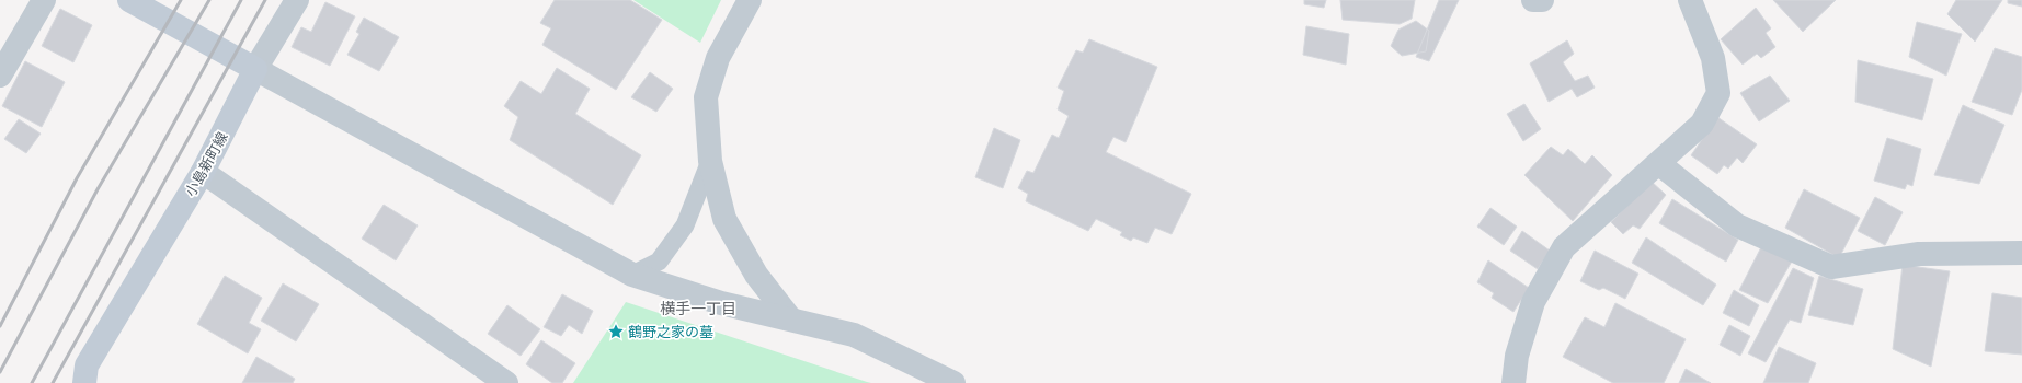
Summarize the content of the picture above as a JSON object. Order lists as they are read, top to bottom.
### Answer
{
  "streets": {
    "main road": ["小島新町線"]
  },
  "districts": ["横手一丁目"],
  "places": {
    "place": ["鶴野之家の墓"]
  }
}
